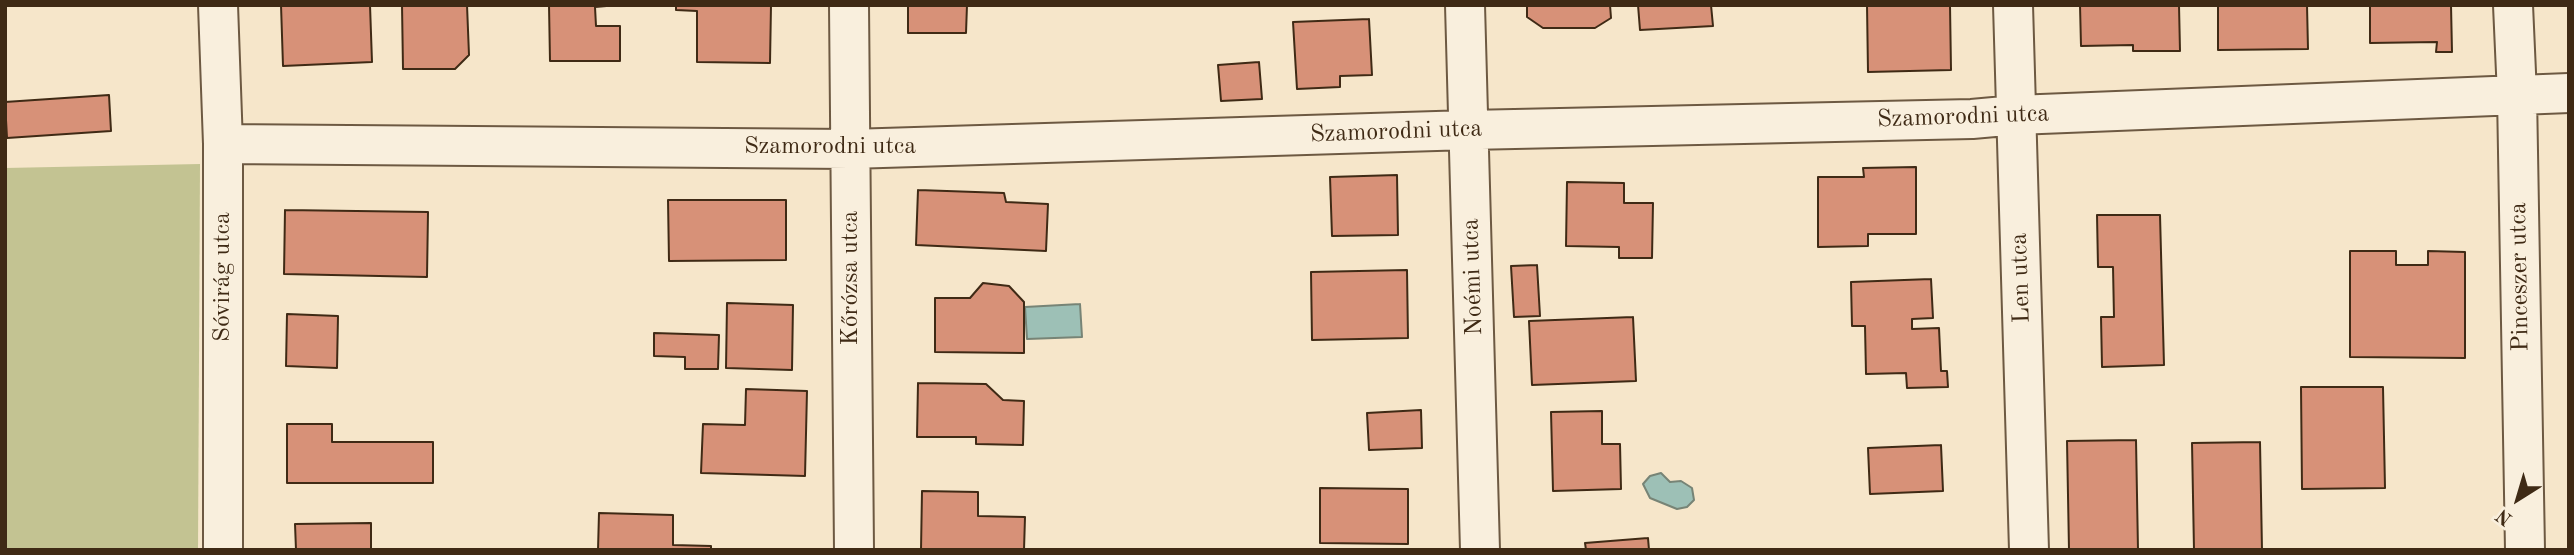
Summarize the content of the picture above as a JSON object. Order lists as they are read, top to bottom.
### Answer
{
  "streets": {
    "street": [
      "Szamorodni utca",
      "Sóvirág utca",
      "Noémi utca",
      "Pinceszer utca",
      "Kőrózsa utca",
      "Len utca"
    ]
  },
  "crossings": [
    ["Szamorodni utca", "Sóvirág utca"],
    ["Szamorodni utca", "Noémi utca"],
    ["Szamorodni utca", "Pinceszer utca"],
    ["Szamorodni utca", "Kőrózsa utca"],
    ["Szamorodni utca", "Len utca"]
  ],
  "north": "bottom left"
}
